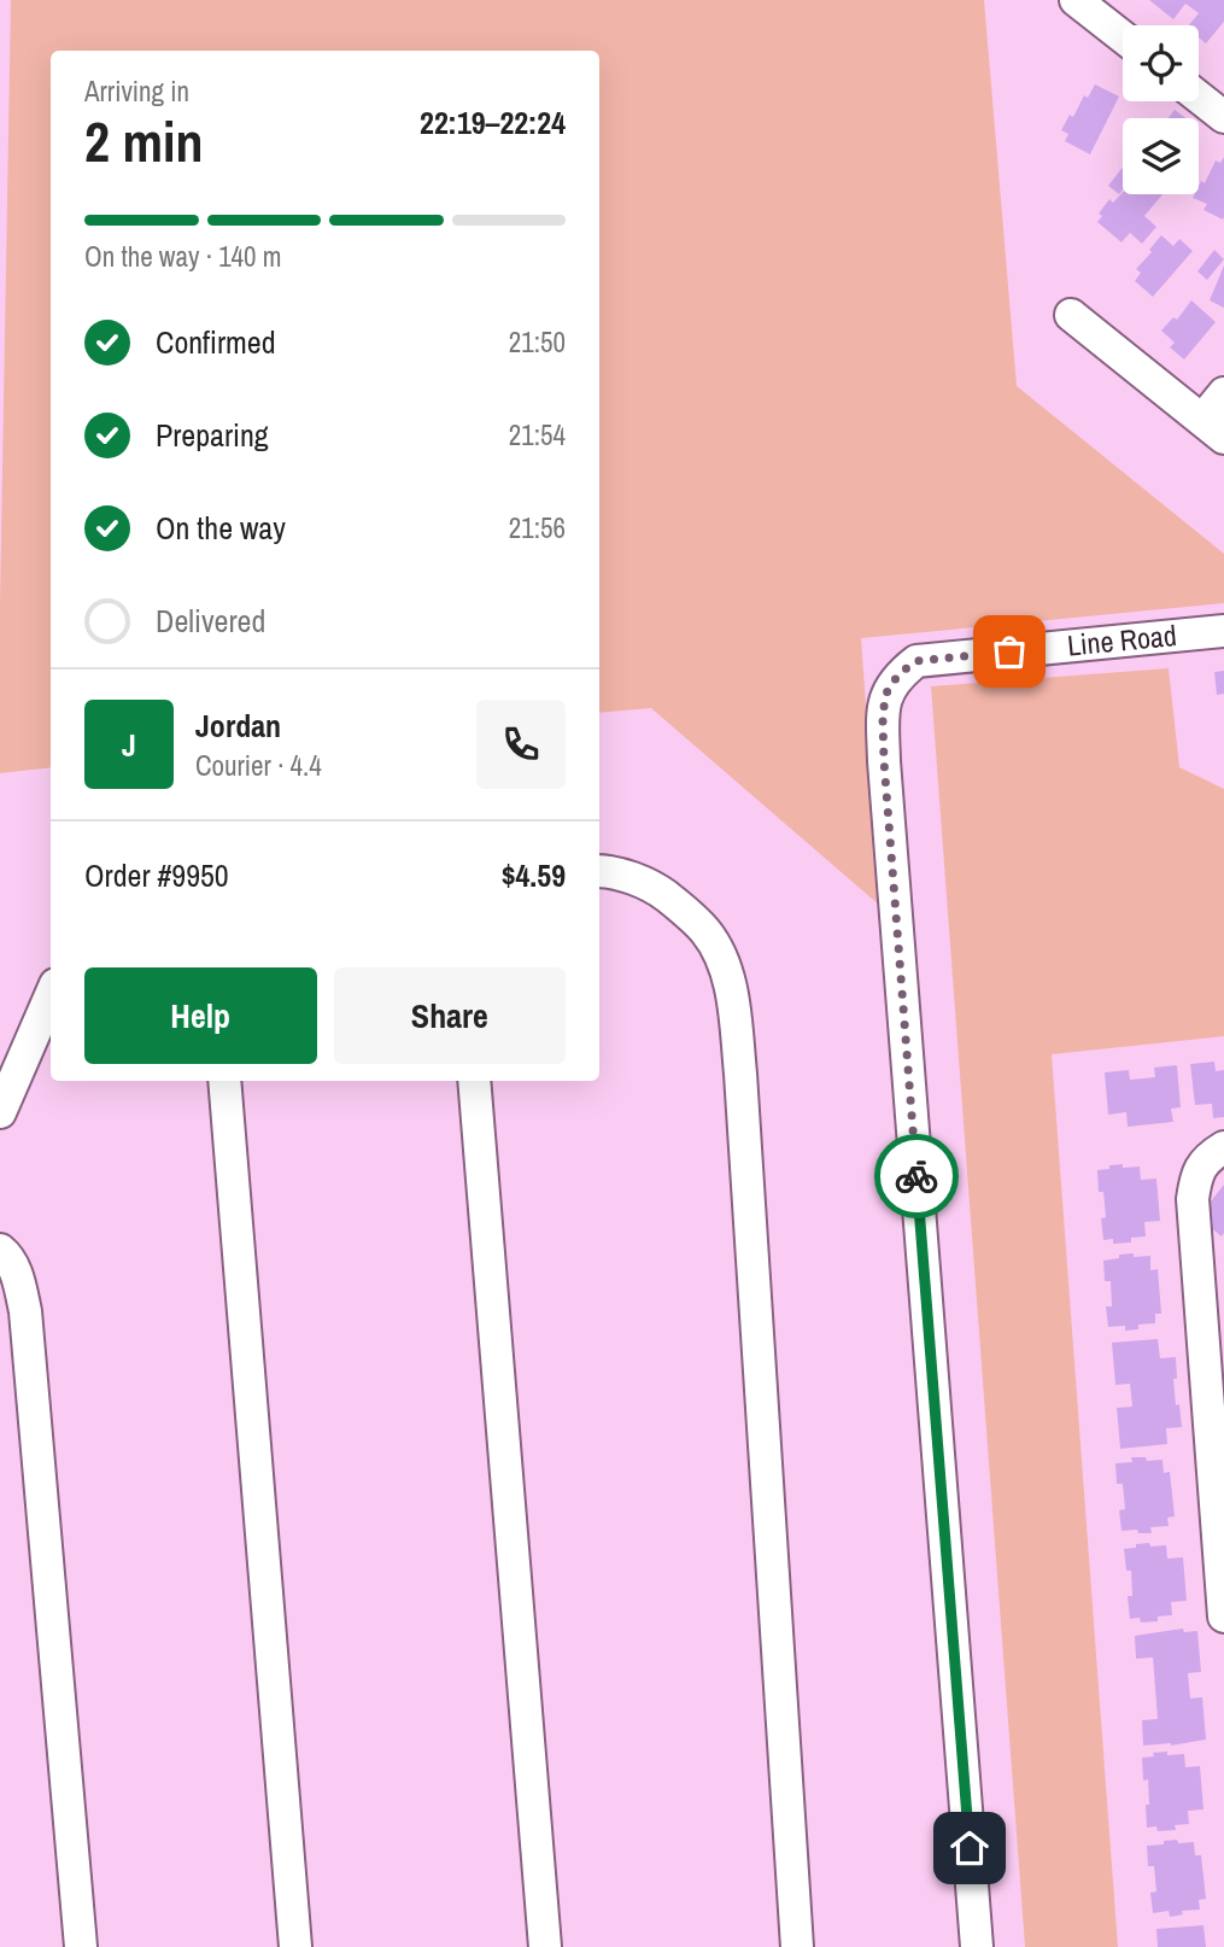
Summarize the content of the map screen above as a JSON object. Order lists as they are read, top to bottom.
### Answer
{
  "streets": {
    "street": ["Line Road"]
  },
  "page": {
    "heading": ["2 min", "Arriving in", "22:19–22:24"],
    "panel": [
      "Jordan",
      "Courier · 4.4",
      "Order #9950",
      "$4.59"
    ],
    "bar": "On the way · 140 m",
    "list": [
      ["Confirmed", "21:50"],
      ["Preparing", "21:54"],
      ["On the way", "21:56"],
      "Delivered"
    ],
    "round": "J",
    "buttons": ["Help", "Share"]
  }
}
